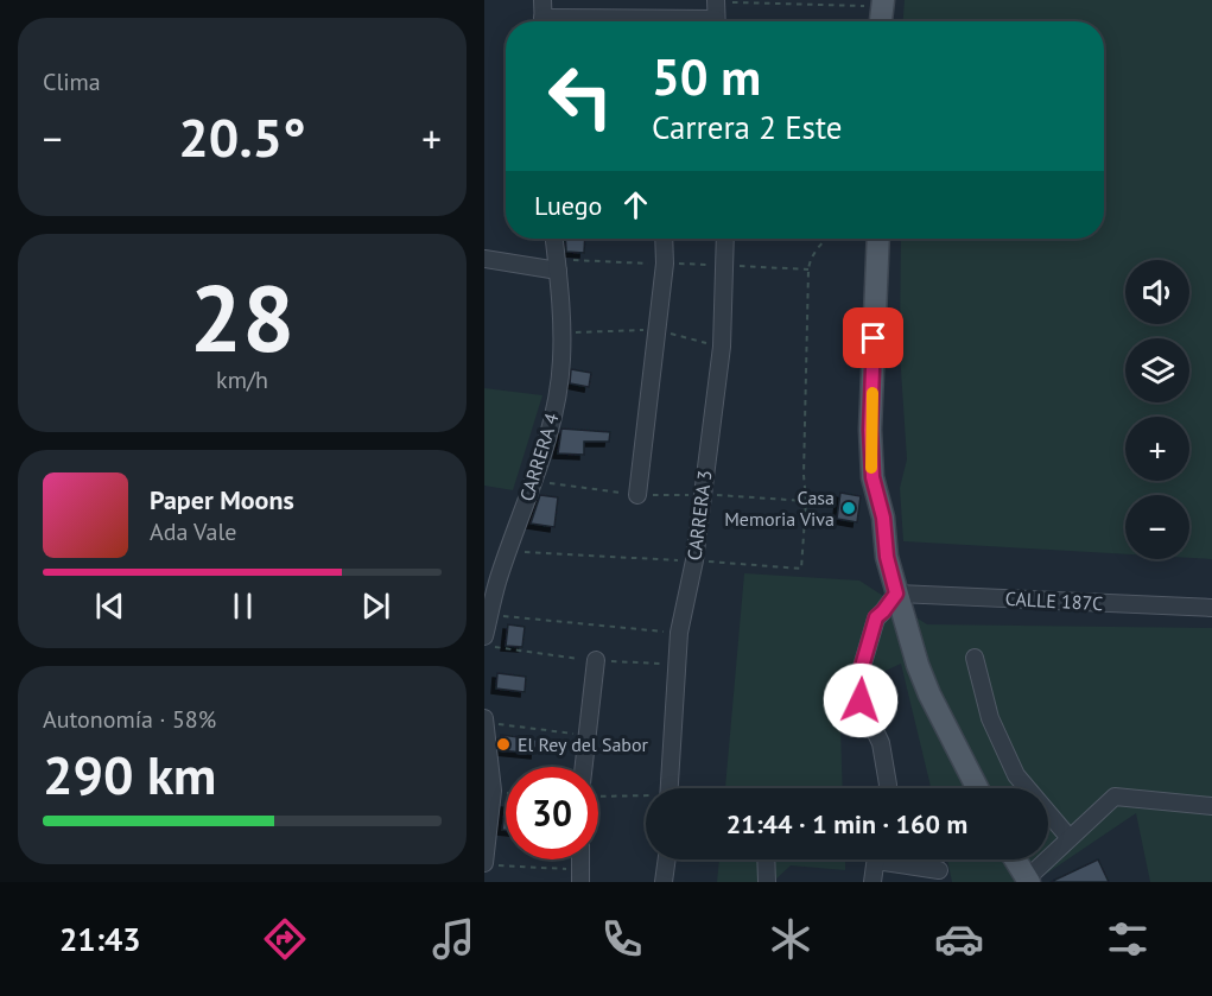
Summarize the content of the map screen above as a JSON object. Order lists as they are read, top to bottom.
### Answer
{
  "streets": {
    "street": ["CARRERA 4", "CARRERA 3", "CALLE 187C"]
  },
  "places": ["Casa Memoria Viva", "El Rey del Sabor"],
  "page": {
    "tile": [
      "Clima",
      ["28", "km/h"],
      ["Autonomía · 58%", "290 km"]
    ],
    "turn": ["50 m", "Carrera 2 Este"],
    "heat": ["−", "20.5°", "+"],
    "then": "Luego",
    "map_buttons": ["+", "−"],
    "song": ["Paper Moons", "Ada Vale"],
    "limit": "30",
    "trip": "21:44 · 1 min · 160 m",
    "tabs": "21:43"
  }
}
